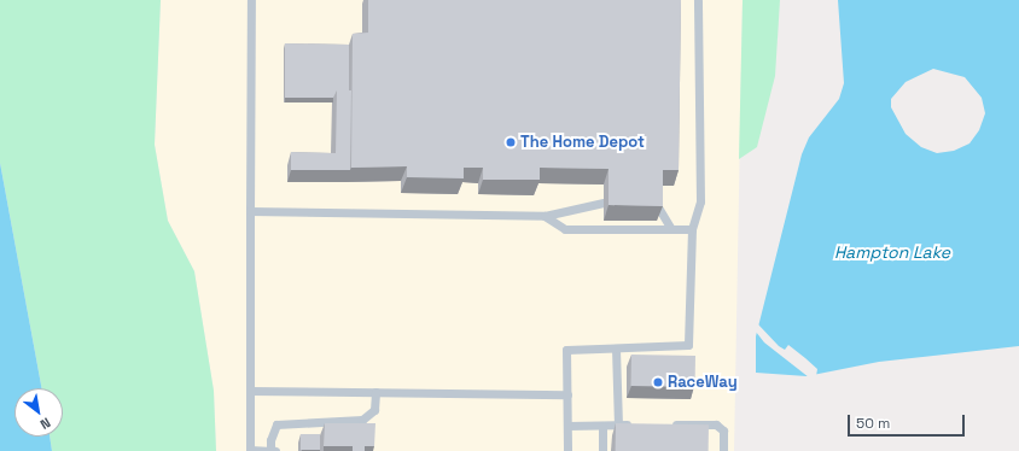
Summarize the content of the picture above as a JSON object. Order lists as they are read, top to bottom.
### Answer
{
  "water": ["Hampton Lake"],
  "places": ["The Home Depot", "RaceWay"],
  "scale_bar": "50 m",
  "north": "bottom right"
}
